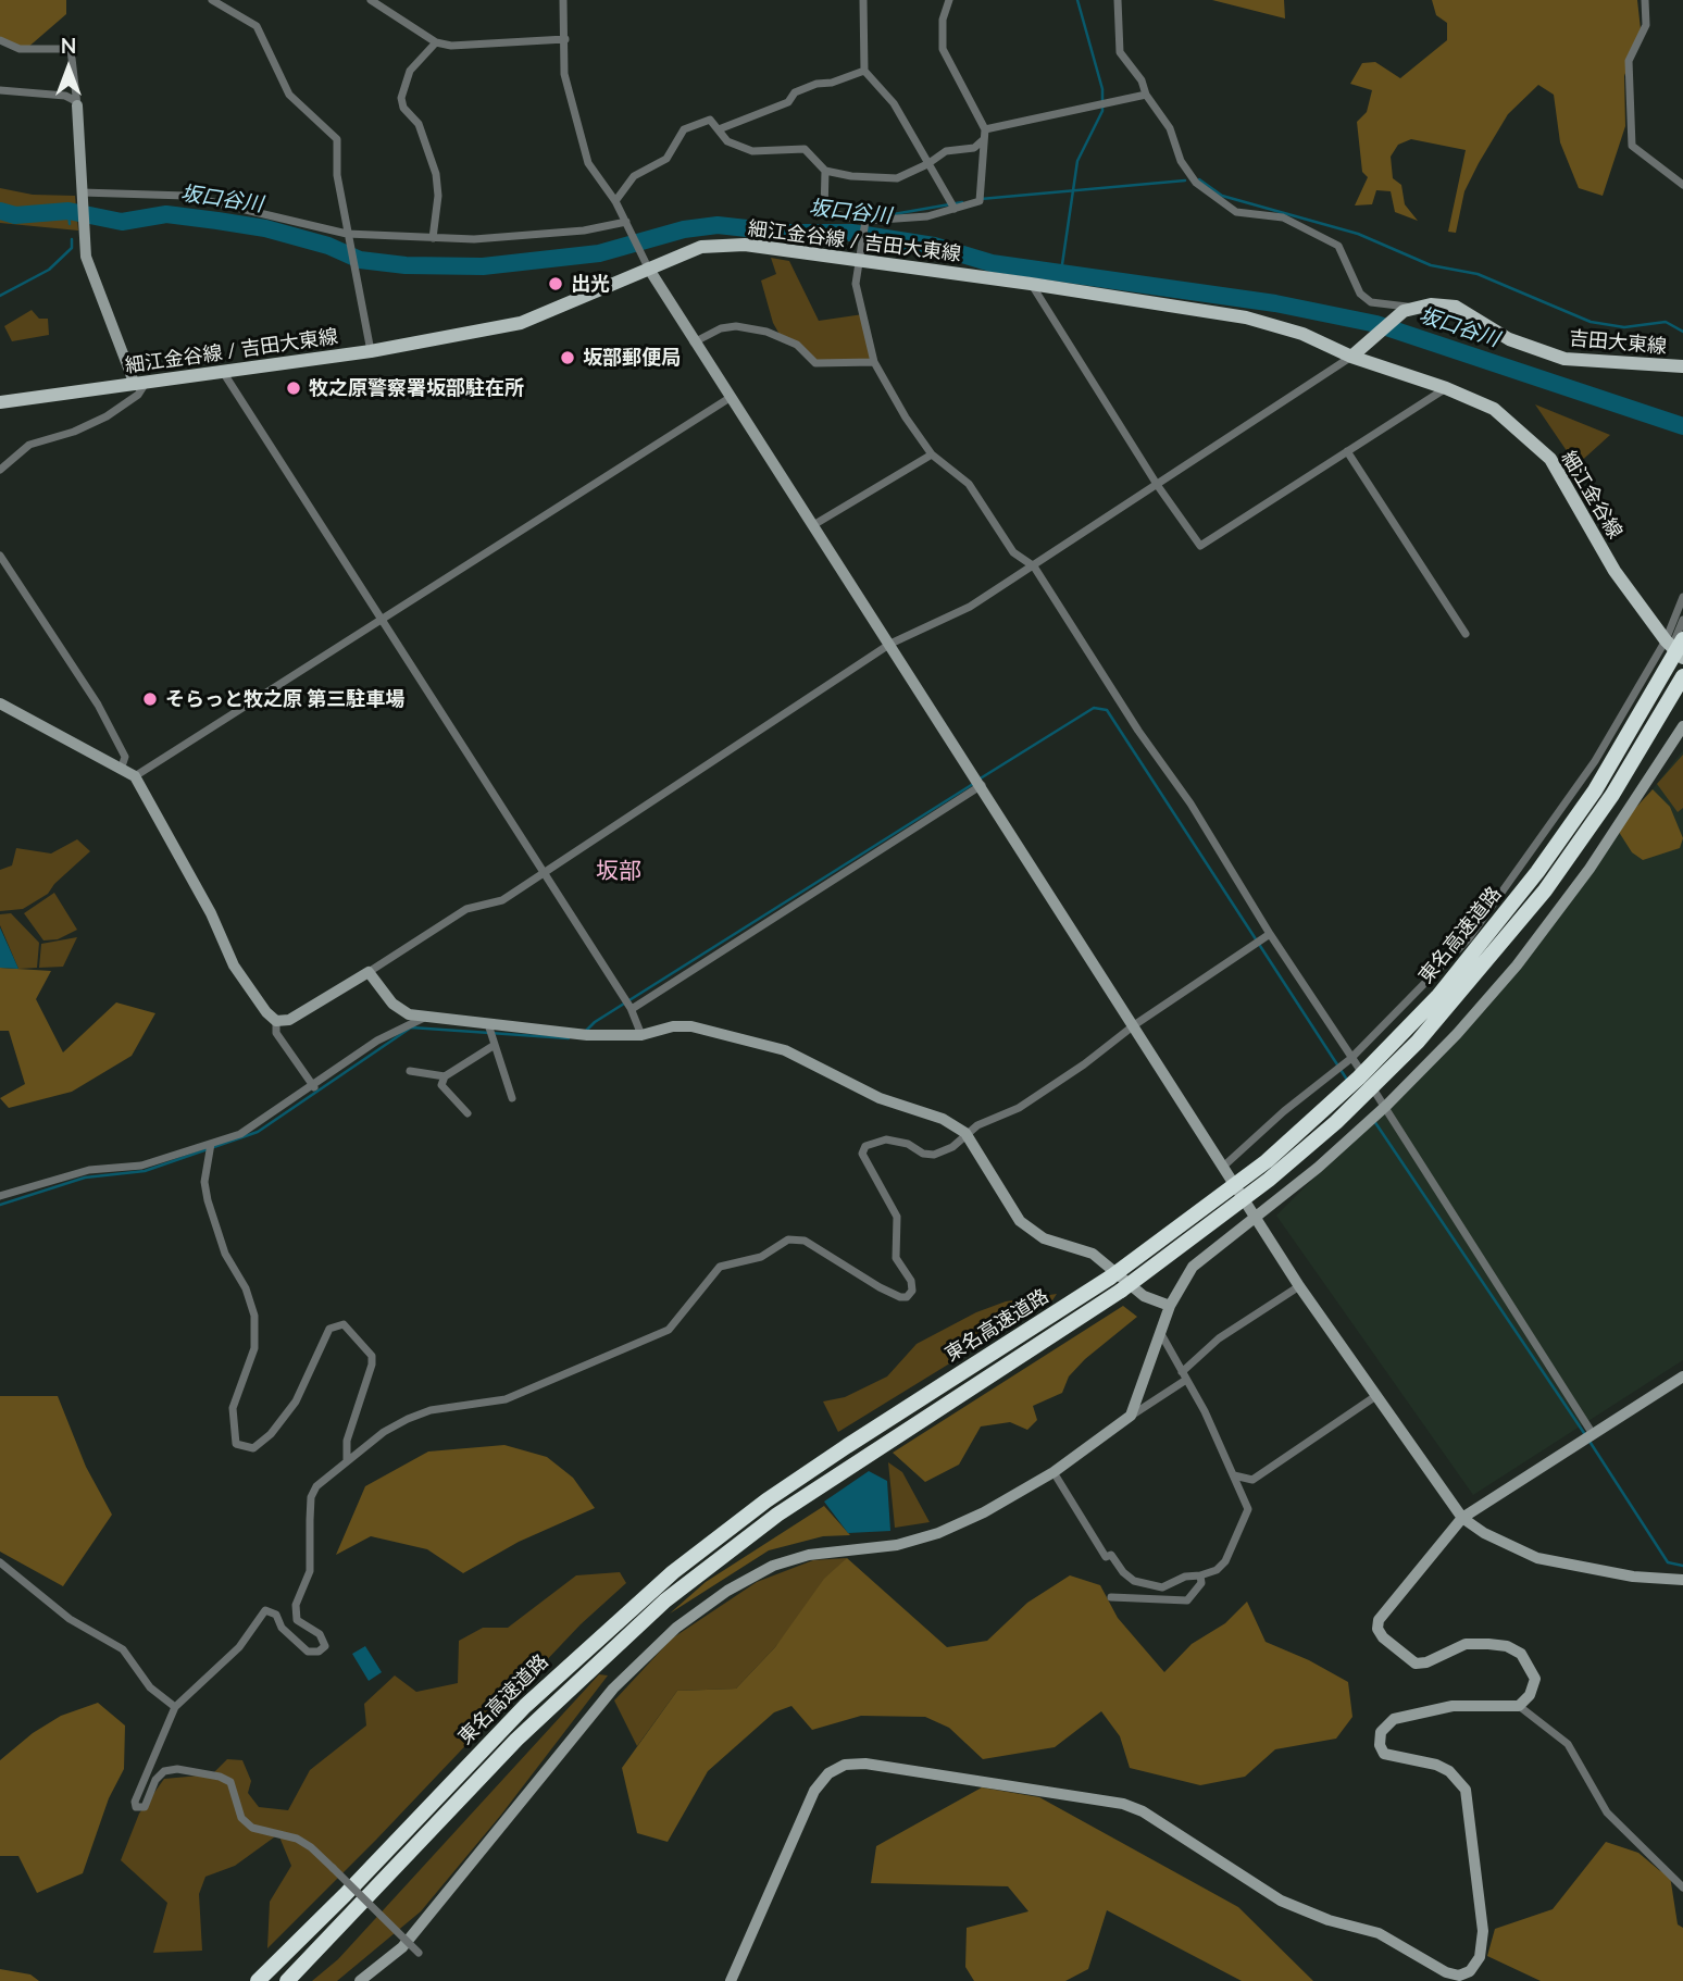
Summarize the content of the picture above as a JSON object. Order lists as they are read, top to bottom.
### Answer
{
  "streets": {
    "highway": ["東名高速道路"],
    "main road": ["細江金谷線 / 吉田大東線", "吉田大東線", "細江金谷線"]
  },
  "crossings": [
    ["細江金谷線 / 吉田大東線", "細江金谷線"],
    ["細江金谷線", "東名高速道路"]
  ],
  "districts": ["坂部"],
  "water": ["坂口谷川"],
  "places": [
    "出光",
    "坂部郵便局",
    "牧之原警察署坂部駐在所",
    "そらっと牧之原 第三駐車場"
  ],
  "north": "top"
}
